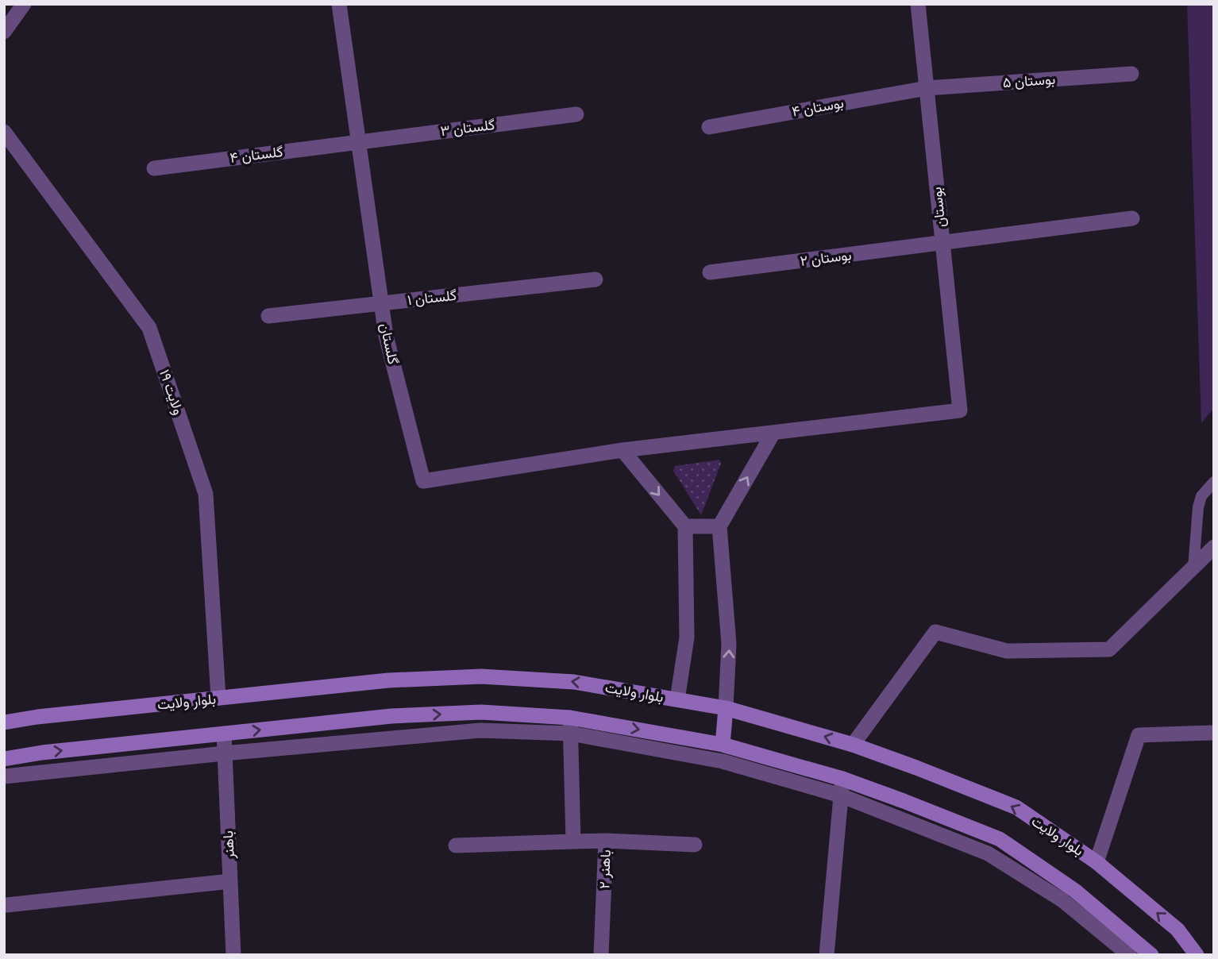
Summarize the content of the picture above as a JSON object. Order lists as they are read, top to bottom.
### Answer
{
  "streets": {
    "main road": ["بلوار ولایت"],
    "street": [
      "بوستان ۵",
      "بوستان ۴",
      "گلستان ۳",
      "گلستان ۴",
      "بوستان",
      "بوستان ۲",
      "گلستان ۱",
      "گلستان",
      "ولایت ۱۹",
      "باهنر",
      "باهنر ۲"
    ]
  },
  "crossings": [
    ["بوستان ۵", "بوستان ۴"],
    ["بوستان ۵", "بوستان"],
    ["بوستان ۴", "بوستان"],
    ["گلستان ۳", "گلستان ۴"],
    ["گلستان ۳", "گلستان"],
    ["گلستان ۴", "گلستان"],
    ["بوستان", "بوستان ۲"],
    ["گلستان ۱", "گلستان"],
    ["ولایت ۱۹", "بلوار ولایت"]
  ]
}
